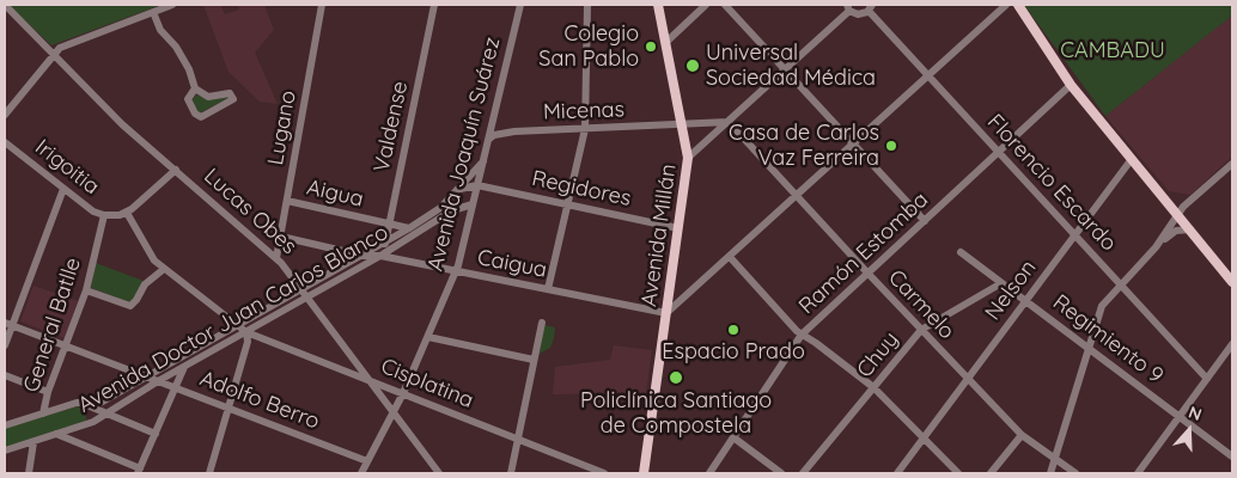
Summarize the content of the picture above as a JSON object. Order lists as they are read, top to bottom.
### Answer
{
  "streets": {
    "main road": ["Avenida Millán"],
    "street": [
      "Micenas",
      "Valdense",
      "Lugano",
      "Avenida Joaquín Suárez",
      "Irigoitia",
      "Florencio Escardo",
      "Regidores",
      "Aigua",
      "Lucas Obes",
      "Ramón Estomba",
      "Caigua",
      "Nelson",
      "Carmelo",
      "Avenida Doctor Juan Carlos Blanco",
      "General Batlle",
      "Regimiento 9",
      "Chuy",
      "Cisplatina",
      "Adolfo Berro"
    ]
  },
  "crossings": [
    ["Micenas", "Avenida Joaquín Suárez"],
    ["Micenas", "Avenida Millán"],
    ["Valdense", "Aigua"],
    ["Valdense", "Caigua"],
    ["Valdense", "Avenida Doctor Juan Carlos Blanco"],
    ["Lugano", "Aigua"],
    ["Lugano", "Lucas Obes"],
    ["Lugano", "Caigua"],
    ["Avenida Joaquín Suárez", "Regidores"],
    ["Avenida Joaquín Suárez", "Lucas Obes"],
    ["Avenida Joaquín Suárez", "Caigua"],
    ["Avenida Joaquín Suárez", "Avenida Doctor Juan Carlos Blanco"],
    ["Avenida Joaquín Suárez", "Cisplatina"],
    ["Avenida Joaquín Suárez", "Adolfo Berro"],
    ["Irigoitia", "General Batlle"],
    ["Florencio Escardo", "Ramón Estomba"],
    ["Florencio Escardo", "Nelson"],
    ["Regidores", "Avenida Millán"],
    ["Aigua", "Avenida Doctor Juan Carlos Blanco"],
    ["Lucas Obes", "Avenida Doctor Juan Carlos Blanco"],
    ["Lucas Obes", "Cisplatina"],
    ["Avenida Millán", "Caigua"],
    ["Ramón Estomba", "Carmelo"],
    ["Caigua", "Avenida Doctor Juan Carlos Blanco"],
    ["Nelson", "Carmelo"],
    ["Nelson", "Regimiento 9"],
    ["Carmelo", "Chuy"],
    ["Avenida Doctor Juan Carlos Blanco", "General Batlle"],
    ["Avenida Doctor Juan Carlos Blanco", "Cisplatina"],
    ["Avenida Doctor Juan Carlos Blanco", "Adolfo Berro"],
    ["General Batlle", "Adolfo Berro"],
    ["Regimiento 9", "Chuy"]
  ],
  "parks": ["CAMBADU"],
  "places": [
    "Colegio San Pablo",
    "Universal Sociedad Médica",
    "Casa de Carlos Vaz Ferreira",
    "Espacio Prado",
    "Policlínica Santiago de Compostela"
  ],
  "north": "top"
}
